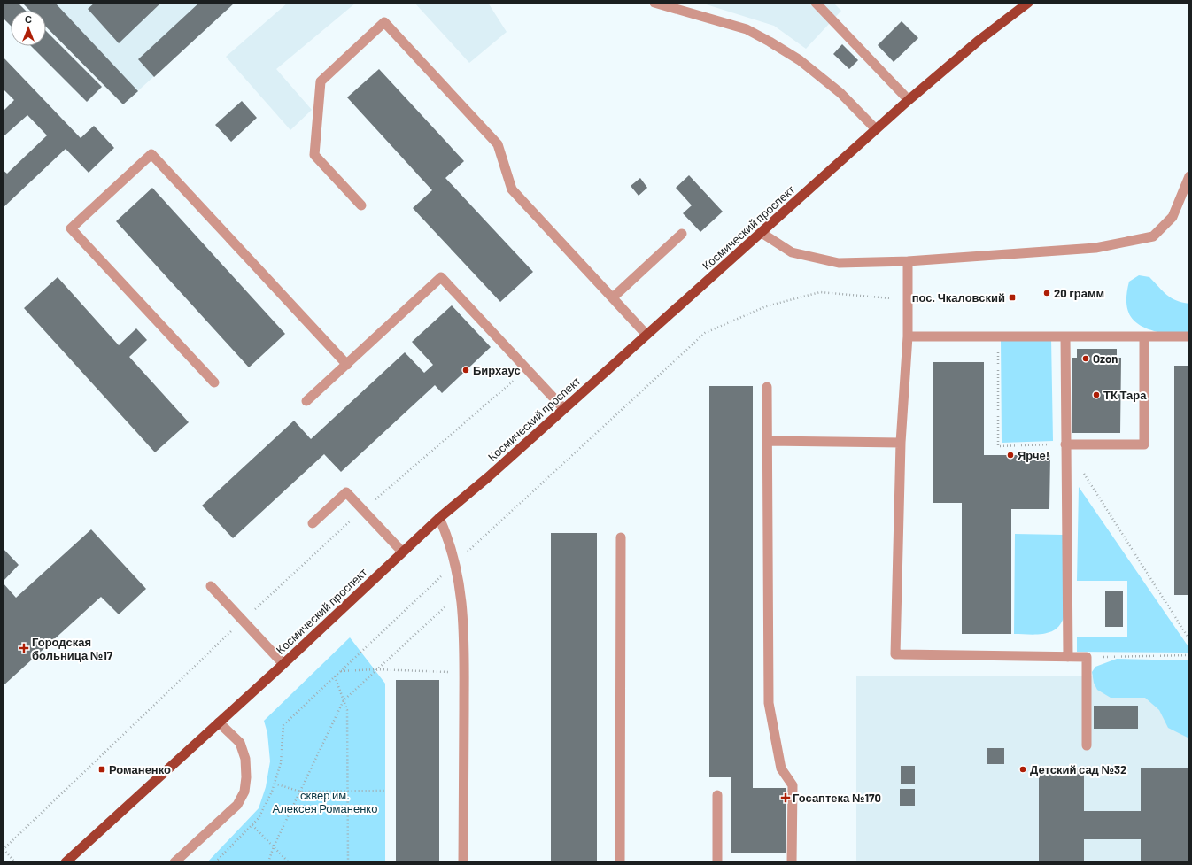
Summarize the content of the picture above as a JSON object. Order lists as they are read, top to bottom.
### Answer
{
  "streets": {
    "main road": ["Космический проспект"]
  },
  "parks": ["сквер им. Алексея Романенко"],
  "places": {
    "other": [
      "20 грамм",
      "Ozon",
      "Бирхаус",
      "ТК Тара",
      "Ярче!",
      "Детский сад №32"
    ],
    "transit": ["пос. Чкаловский", "Романенко"],
    "health": ["Городская больница №17", "Госаптека №170"]
  },
  "north": "top"
}
